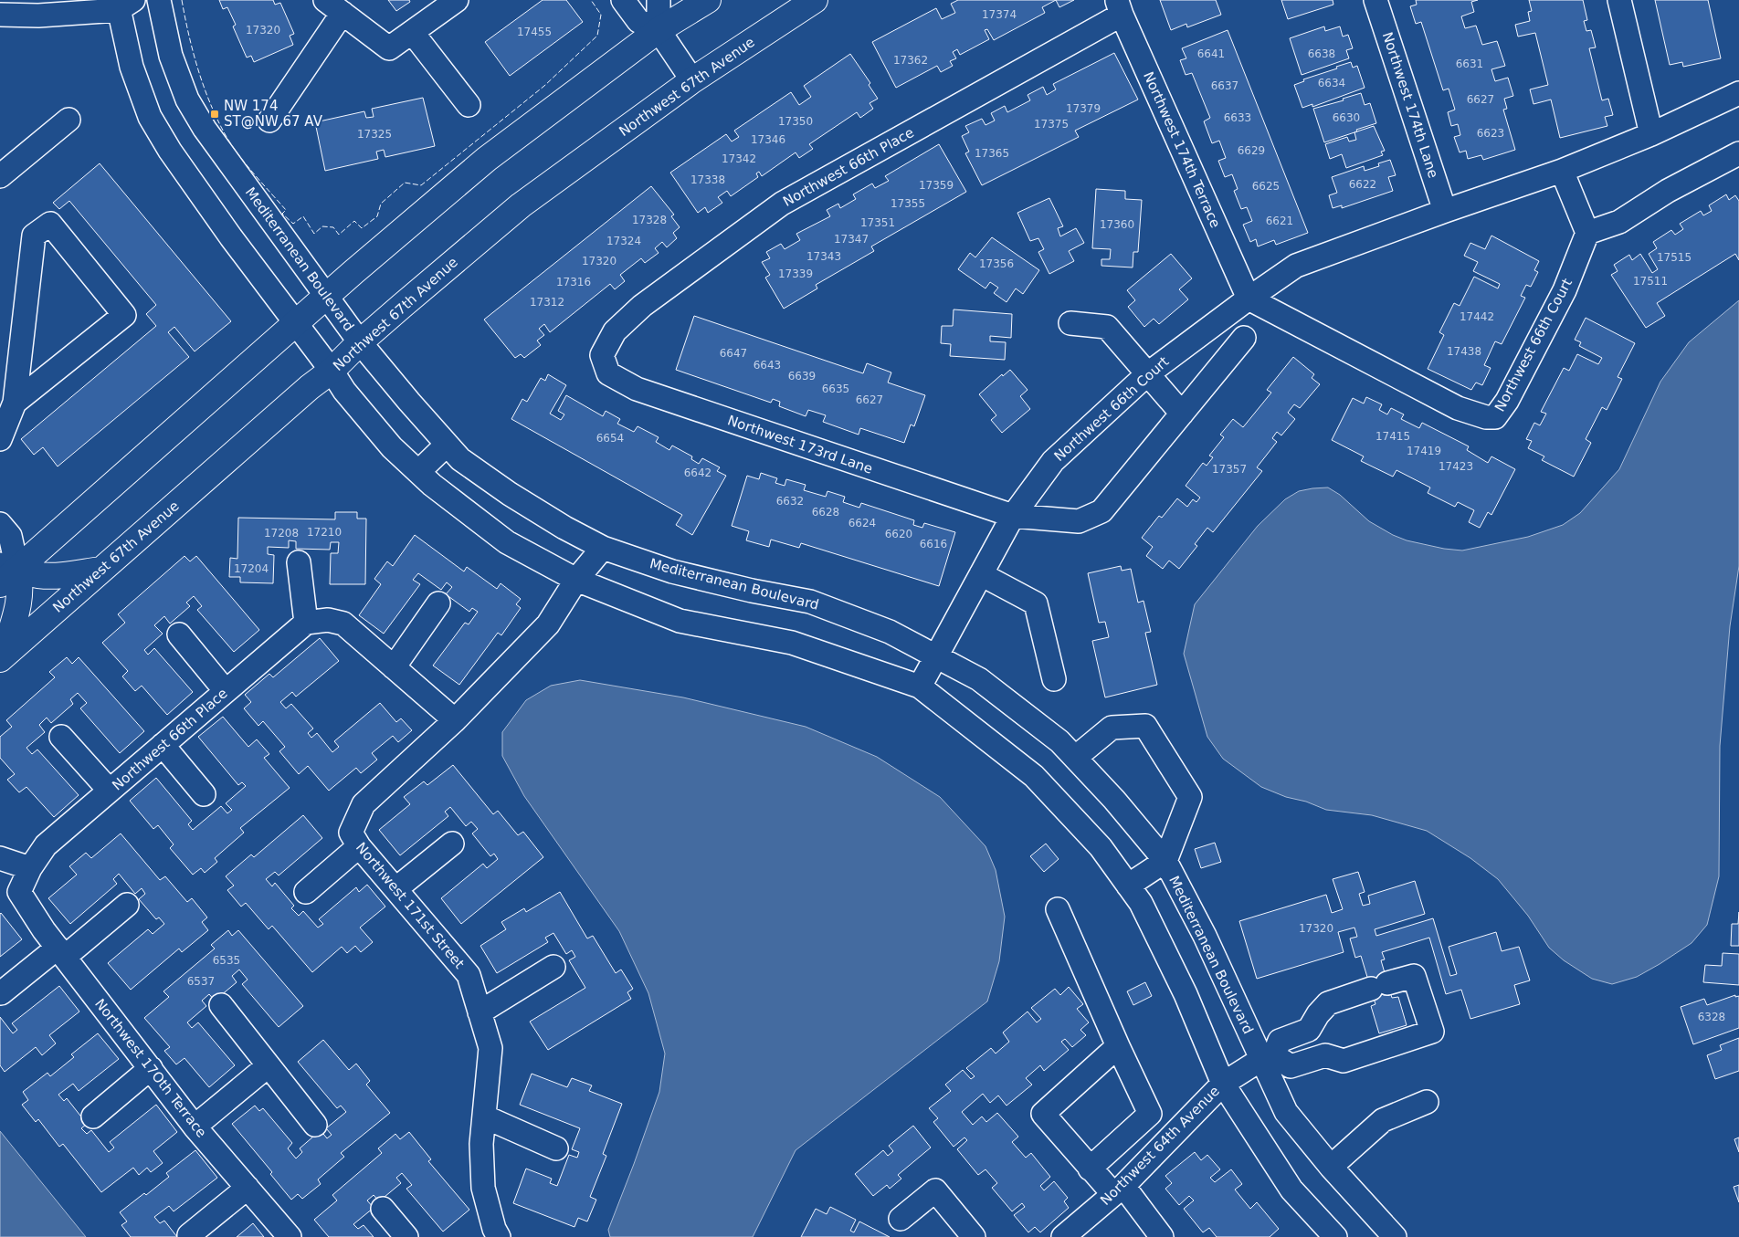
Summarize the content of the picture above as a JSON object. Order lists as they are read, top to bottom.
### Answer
{
  "streets": {
    "main road": ["Northwest 67th Avenue"],
    "street": [
      "Northwest 174th Lane",
      "Northwest 174th Terrace",
      "Northwest 66th Place",
      "Mediterranean Boulevard",
      "Northwest 66th Court",
      "Northwest 173rd Lane",
      "Northwest 171st Street",
      "Northwest 17Oth Terrace",
      "Northwest 64th Avenue"
    ]
  },
  "crossings": [
    ["Northwest 67th Avenue", "Mediterranean Boulevard"],
    ["Northwest 174th Lane", "Northwest 66th Court"],
    ["Northwest 174th Terrace", "Northwest 66th Place"],
    ["Northwest 174th Terrace", "Northwest 66th Court"],
    ["Northwest 66th Place", "Northwest 173rd Lane"],
    ["Northwest 66th Place", "Northwest 17Oth Terrace"],
    ["Mediterranean Boulevard", "Northwest 66th Court"],
    ["Mediterranean Boulevard", "Northwest 64th Avenue"],
    ["Northwest 66th Court", "Northwest 173rd Lane"]
  ],
  "places": {
    "transit": ["NW 174 ST@NW 67 AV"]
  },
  "house_numbers": [
    "17374",
    "17320",
    "17455",
    "6641",
    "6638",
    "17362",
    "6631",
    "6634",
    "6637",
    "6627",
    "17379",
    "6633",
    "6630",
    "17350",
    "17375",
    "6623",
    "17325",
    "17346",
    "6629",
    "17365",
    "17342",
    "17338",
    "6622",
    "17359",
    "6625",
    "17355",
    "17328",
    "6621",
    "17351",
    "17360",
    "17347",
    "17324",
    "17343",
    "17515",
    "17320",
    "17356",
    "17339",
    "17511",
    "17316",
    "17312",
    "17442",
    "17438",
    "6647",
    "6643",
    "6639",
    "6635",
    "6627",
    "17415",
    "6654",
    "17419",
    "17423",
    "17357",
    "6642",
    "6632",
    "6628",
    "6624",
    "17210",
    "17208",
    "6620",
    "6616",
    "17204",
    "17320",
    "6535",
    "6537",
    "6328"
  ]
}
